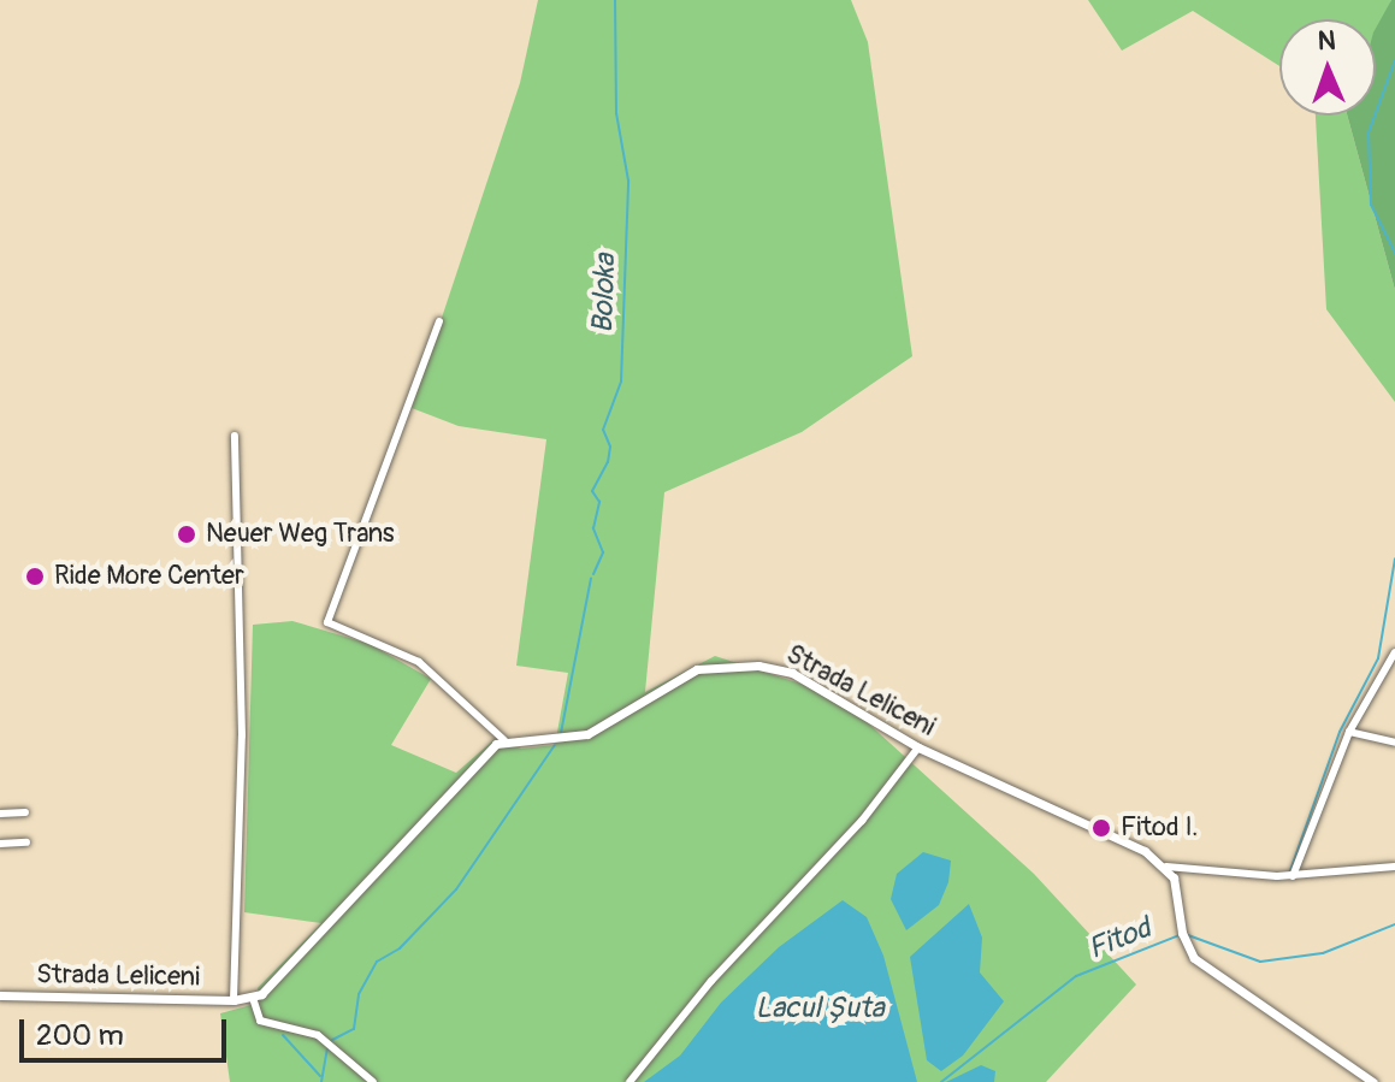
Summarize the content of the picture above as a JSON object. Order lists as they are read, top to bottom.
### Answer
{
  "streets": {
    "main road": ["Strada Leliceni"]
  },
  "water": ["Boloka", "Fitod", "Lacul Șuta"],
  "places": ["Neuer Weg Trans", "Ride More Center", "Fitod I."],
  "scale_bar": "200 m",
  "north": "top"
}
